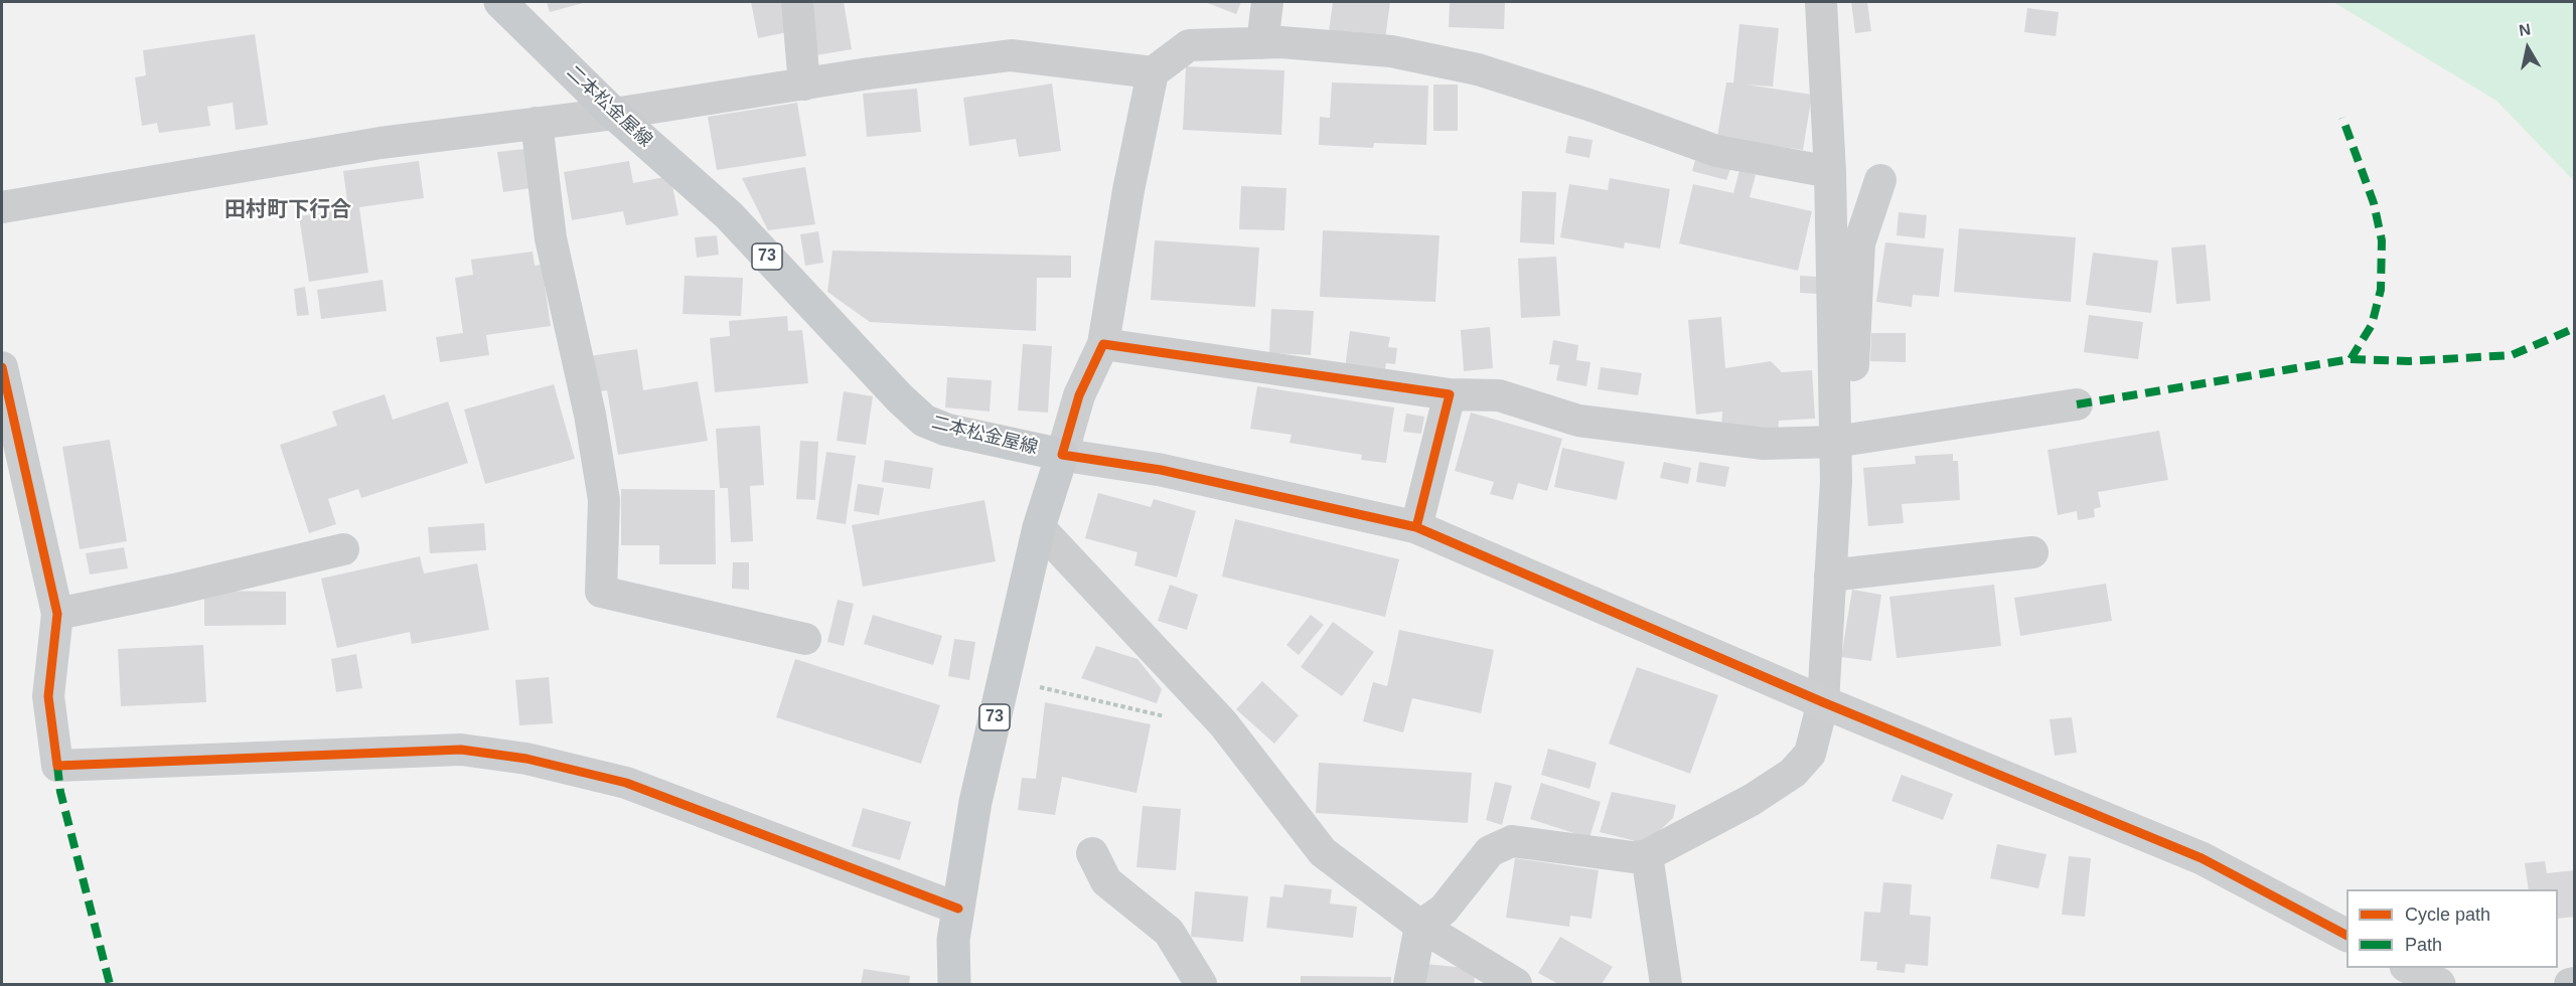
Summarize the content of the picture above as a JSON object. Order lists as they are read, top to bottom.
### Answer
{
  "streets": {
    "main road": ["二本松金屋線", "73"]
  },
  "districts": ["田村町下行合"],
  "legend": ["Cycle path", "Path"],
  "north": "top"
}
